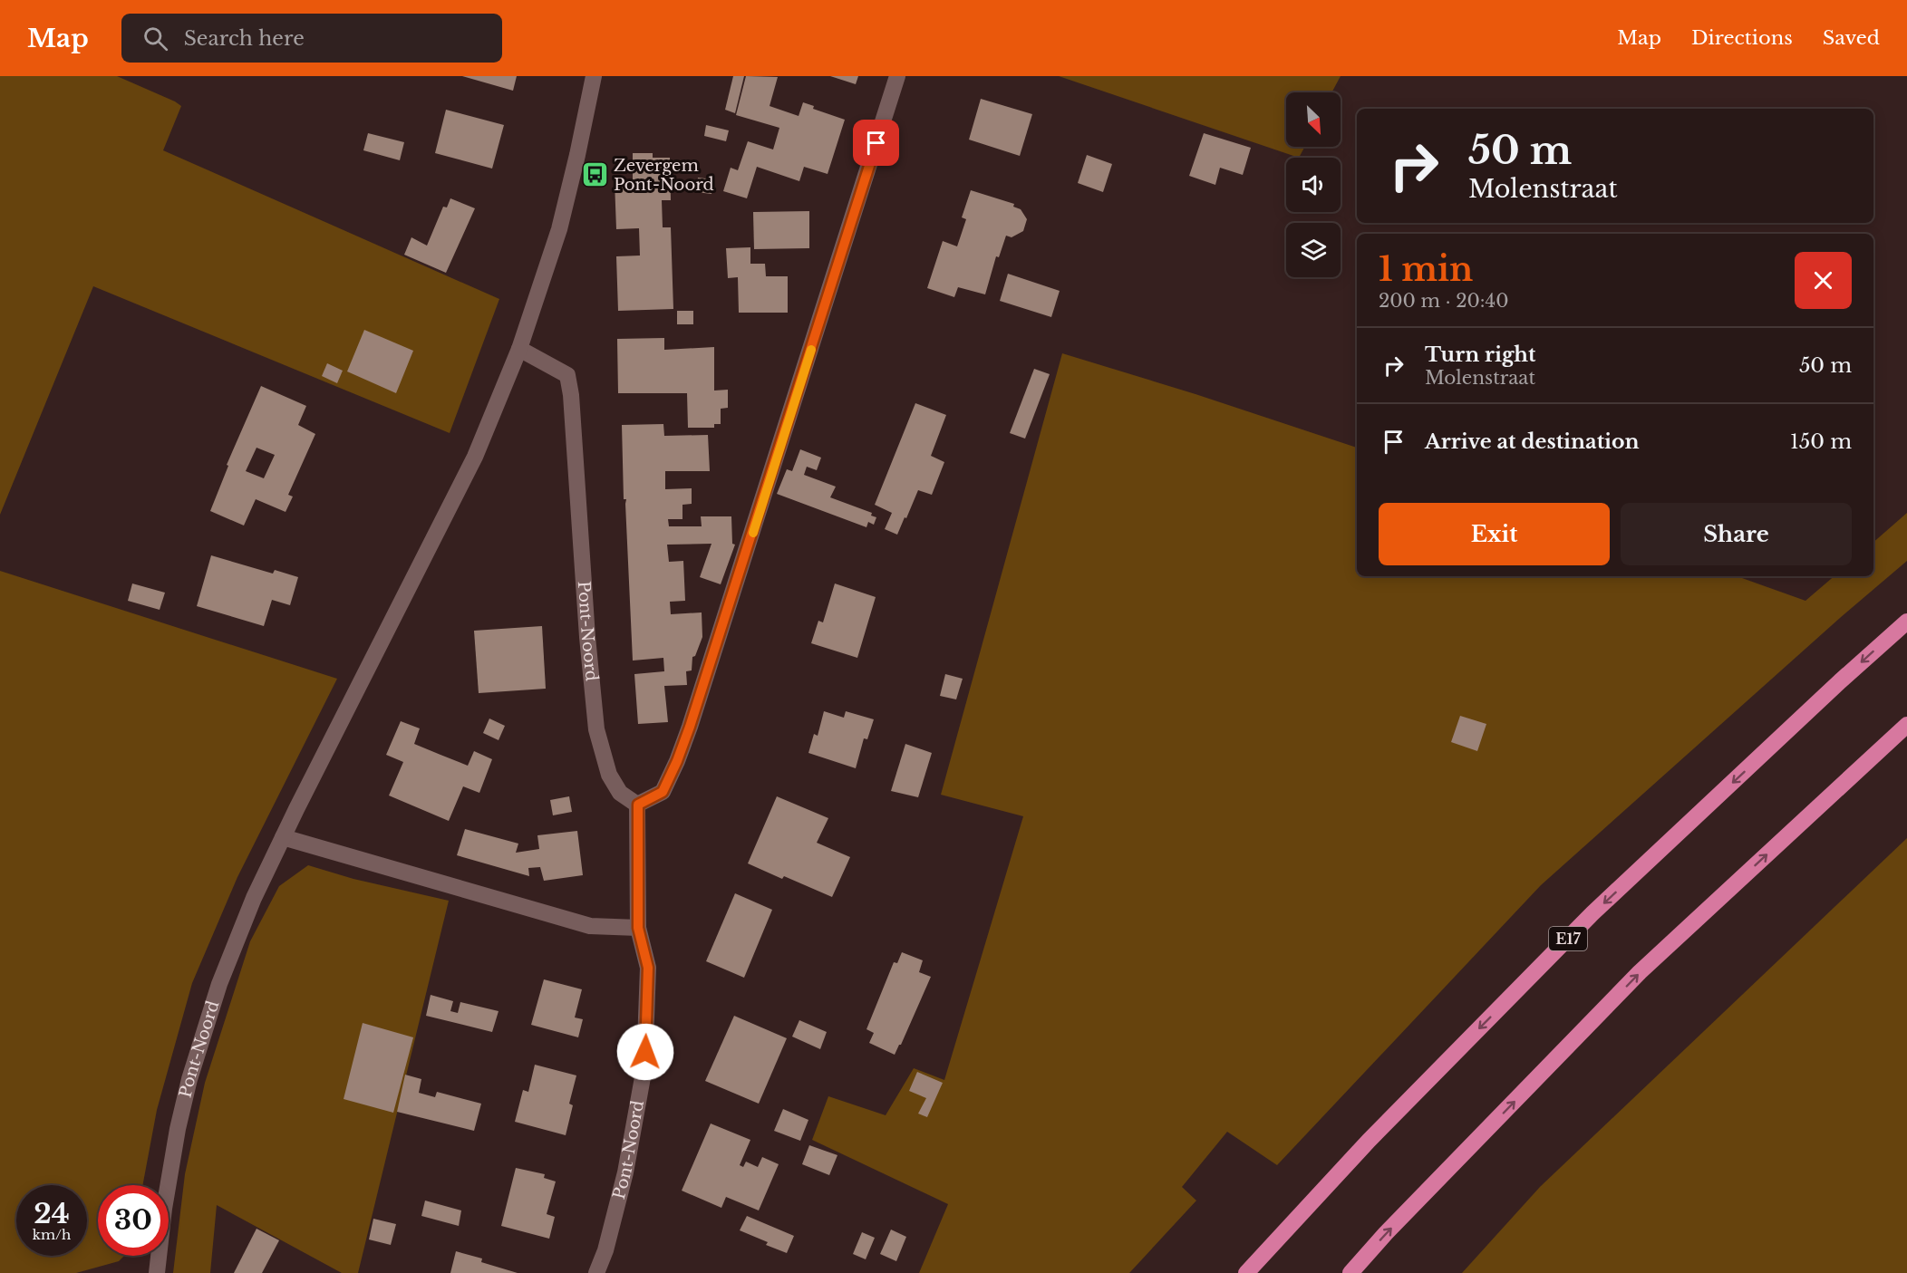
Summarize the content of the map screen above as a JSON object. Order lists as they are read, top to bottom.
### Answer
{
  "streets": {
    "highway": ["E17"],
    "street": ["Pont-Noord"]
  },
  "places": {
    "bus stop": ["Zevergem Pont-Noord"]
  },
  "north": "bottom right",
  "page": {
    "header": "Map",
    "search": "Search here",
    "nav": ["Map", "Directions", "Saved"],
    "turn": ["50 m", "Molenstraat"],
    "heading": ["1 min", "200 m · 20:40"],
    "list": [
      {
        "name": "Turn right",
        "note": "Molenstraat",
        "value": "50 m"
      },
      {
        "name": "Arrive at destination",
        "value": "150 m"
      }
    ],
    "buttons": ["Exit", "Share"],
    "speed": "24 km/h",
    "limit": "30"
  }
}
